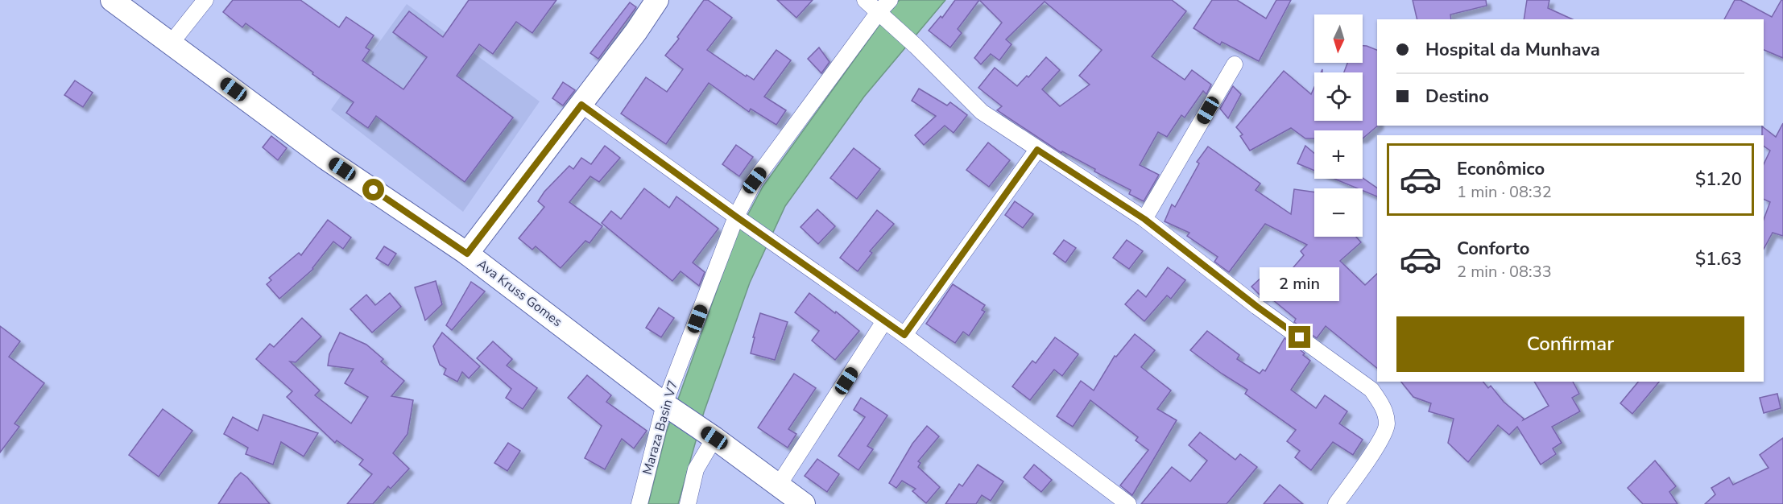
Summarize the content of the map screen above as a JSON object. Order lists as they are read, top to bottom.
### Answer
{
  "streets": {
    "street": ["Ava Kruss Gomes", "Maraza Basin V7"]
  },
  "crossings": [
    ["Ava Kruss Gomes", "Maraza Basin V7"]
  ],
  "north": "bottom",
  "page": {
    "map_buttons": ["+", "−"],
    "banner": ["Hospital da Munhava", "Destino"],
    "list": [
      {
        "name": "Econômico",
        "note": "1 min · 08:32",
        "value": "$1.20"
      },
      {
        "name": "Conforto",
        "note": "2 min · 08:33",
        "value": "$1.63"
      }
    ],
    "bubble": "2 min",
    "buttons": "Confirmar"
  }
}
